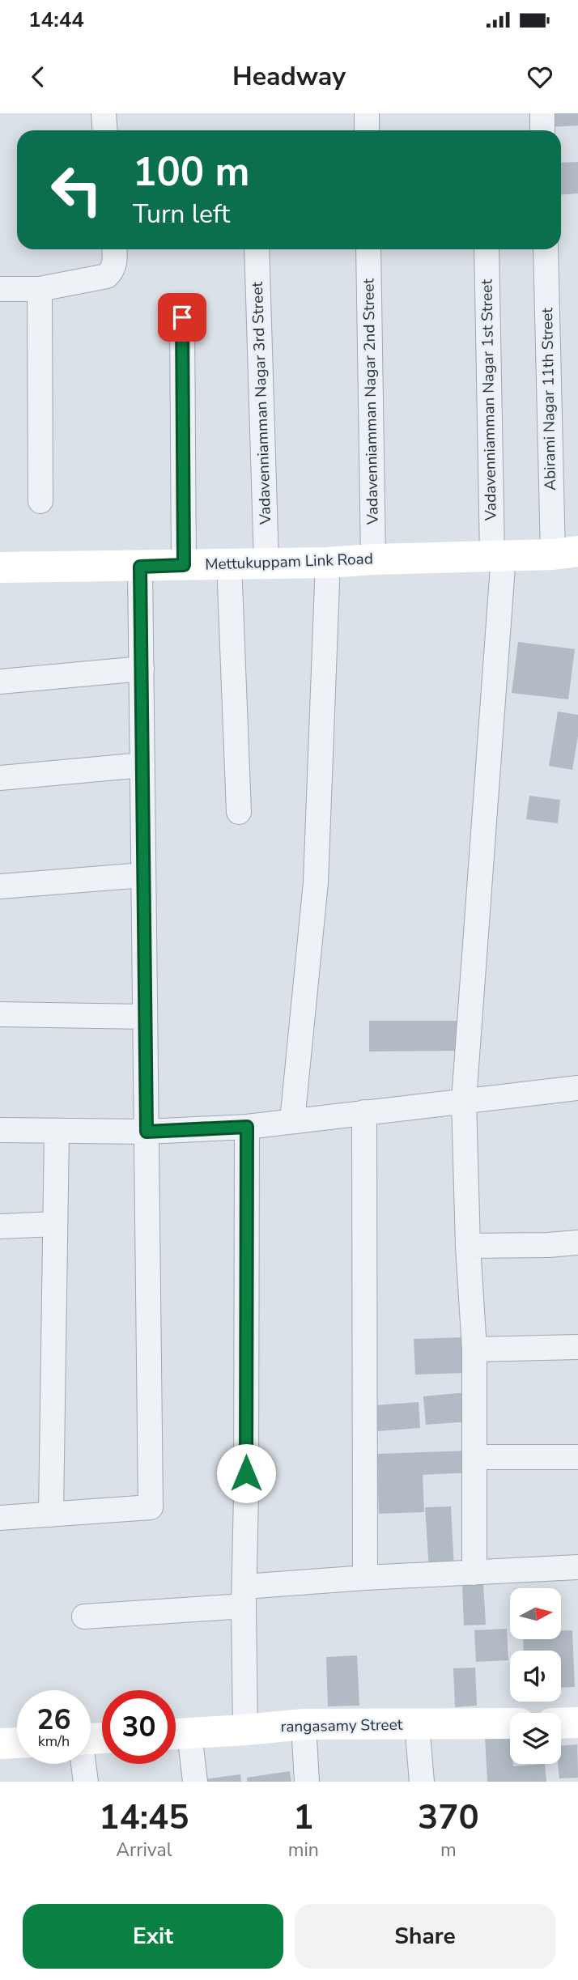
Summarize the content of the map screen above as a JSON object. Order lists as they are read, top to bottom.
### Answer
{
  "streets": {
    "street": [
      "Abirami Nagar 11th Street",
      "Vadavenniamman Nagar 1st Street",
      "Vadavenniamman Nagar 2nd Street",
      "Vadavenniamman Nagar 3rd Street",
      "Mettukuppam Link Road",
      "rangasamy Street"
    ]
  },
  "crossings": [
    ["Abirami Nagar 11th Street", "Mettukuppam Link Road"],
    ["Vadavenniamman Nagar 1st Street", "Mettukuppam Link Road"],
    ["Vadavenniamman Nagar 2nd Street", "Mettukuppam Link Road"],
    ["Vadavenniamman Nagar 3rd Street", "Mettukuppam Link Road"]
  ],
  "north": "right",
  "page": {
    "status": "14:44",
    "header": "Headway",
    "turn": ["100 m", "Turn left"],
    "speed": "26 km/h",
    "limit": "30",
    "eta": [
      "14:45",
      "Arrival",
      "1",
      "min",
      "370",
      "m"
    ],
    "buttons": ["Exit", "Share"]
  }
}
